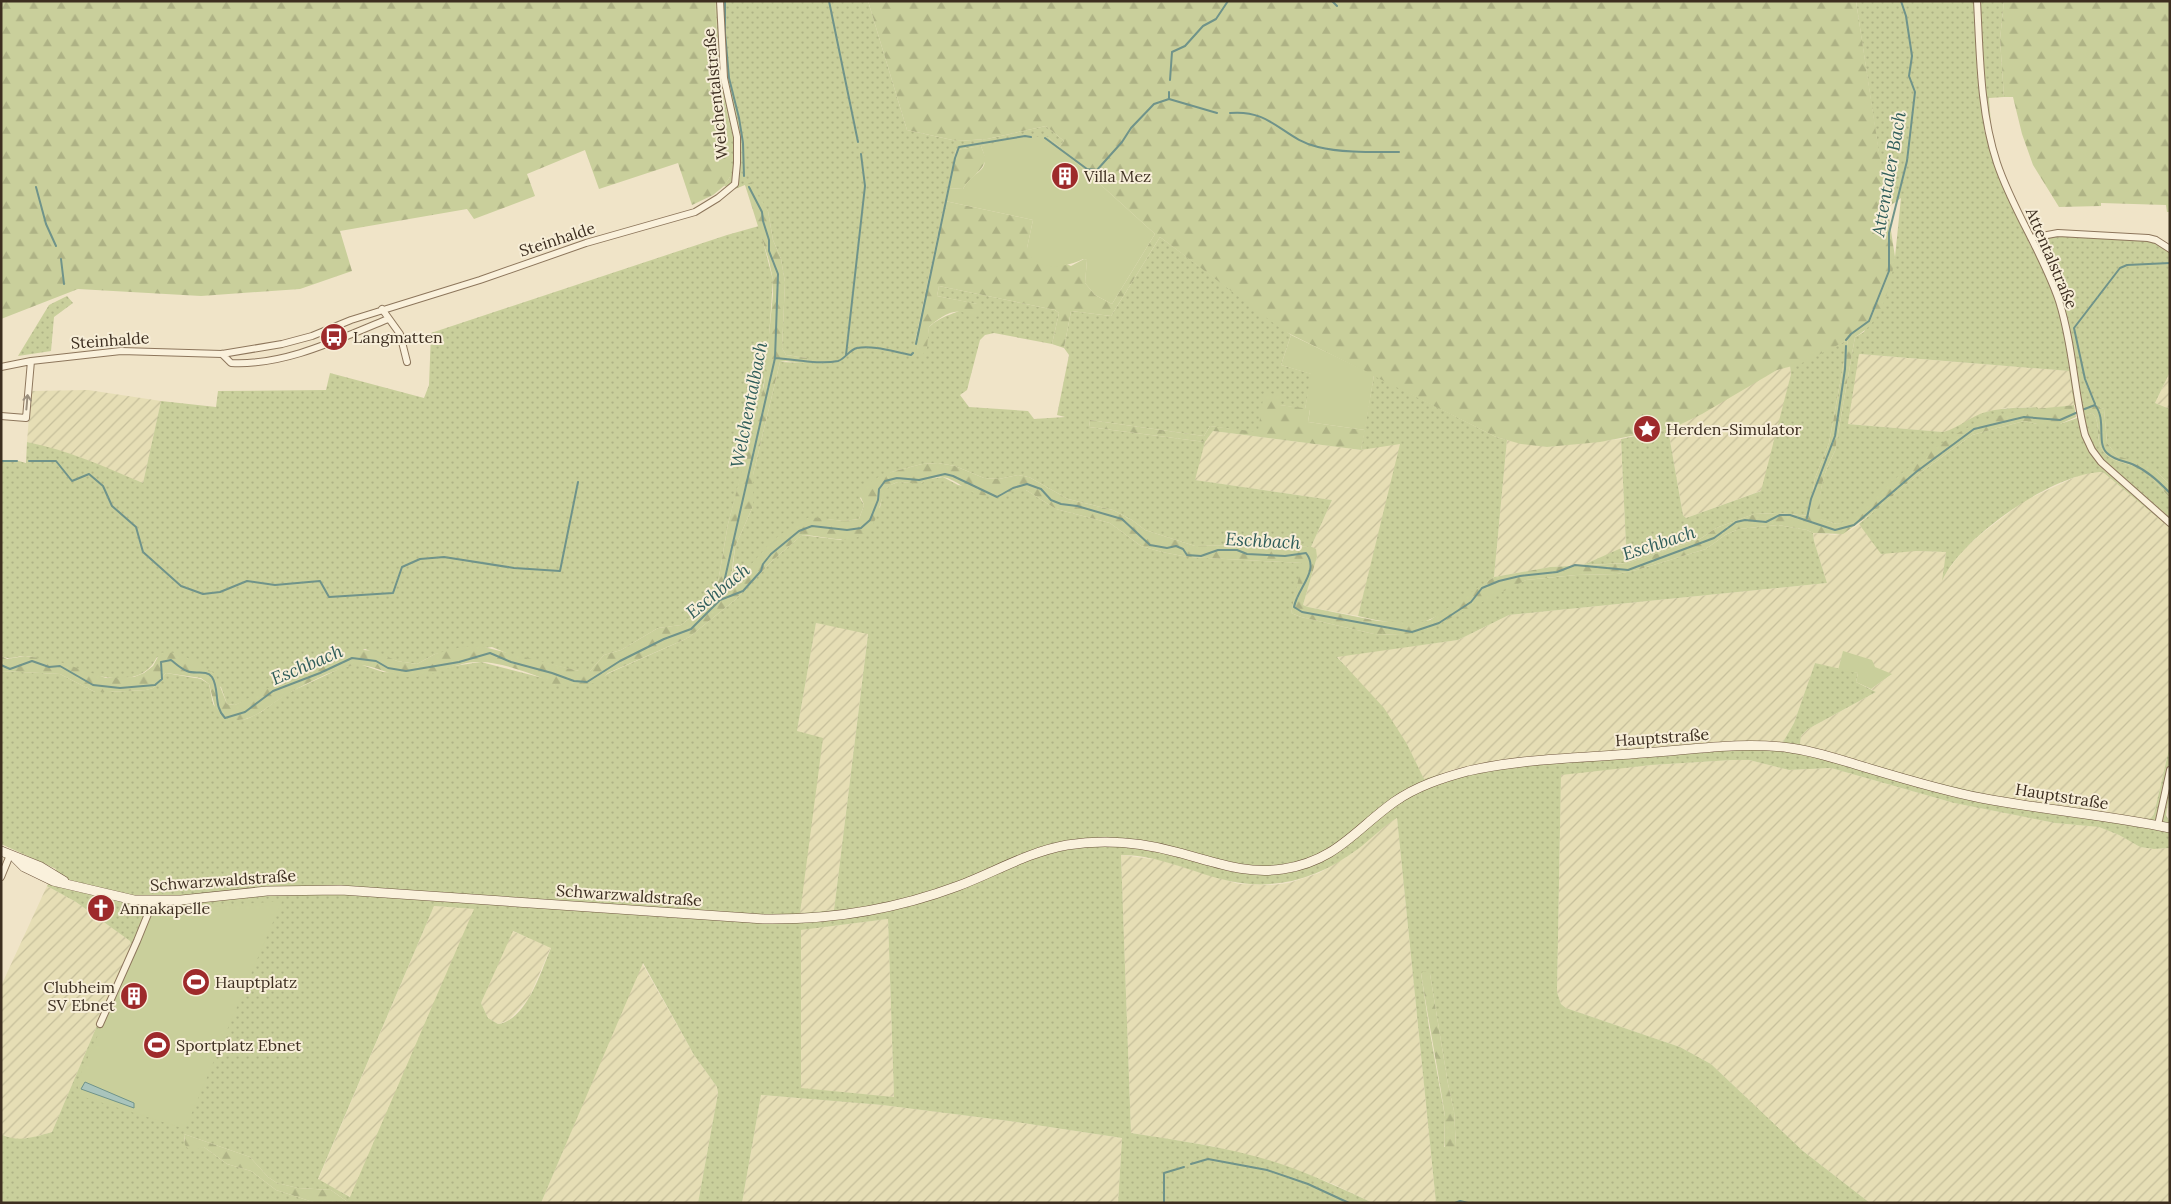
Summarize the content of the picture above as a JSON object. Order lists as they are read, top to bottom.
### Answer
{
  "streets": {
    "main road": ["Hauptstraße", "Schwarzwaldstraße"],
    "street": ["Welchentalstraße", "Steinhalde", "Attentalstraße"]
  },
  "crossings": [
    ["Welchentalstraße", "Steinhalde"],
    ["Hauptstraße", "Schwarzwaldstraße"]
  ],
  "water": ["Attentaler Bach", "Welchentalbach", "Eschbach"],
  "places": {
    "building": ["Villa Mez", "Clubheim SV Ebnet"],
    "bus stop": ["Langmatten"],
    "place": ["Herden-Simulator"],
    "church": ["Annakapelle"],
    "sports": ["Hauptplatz", "Sportplatz Ebnet"]
  }
}
